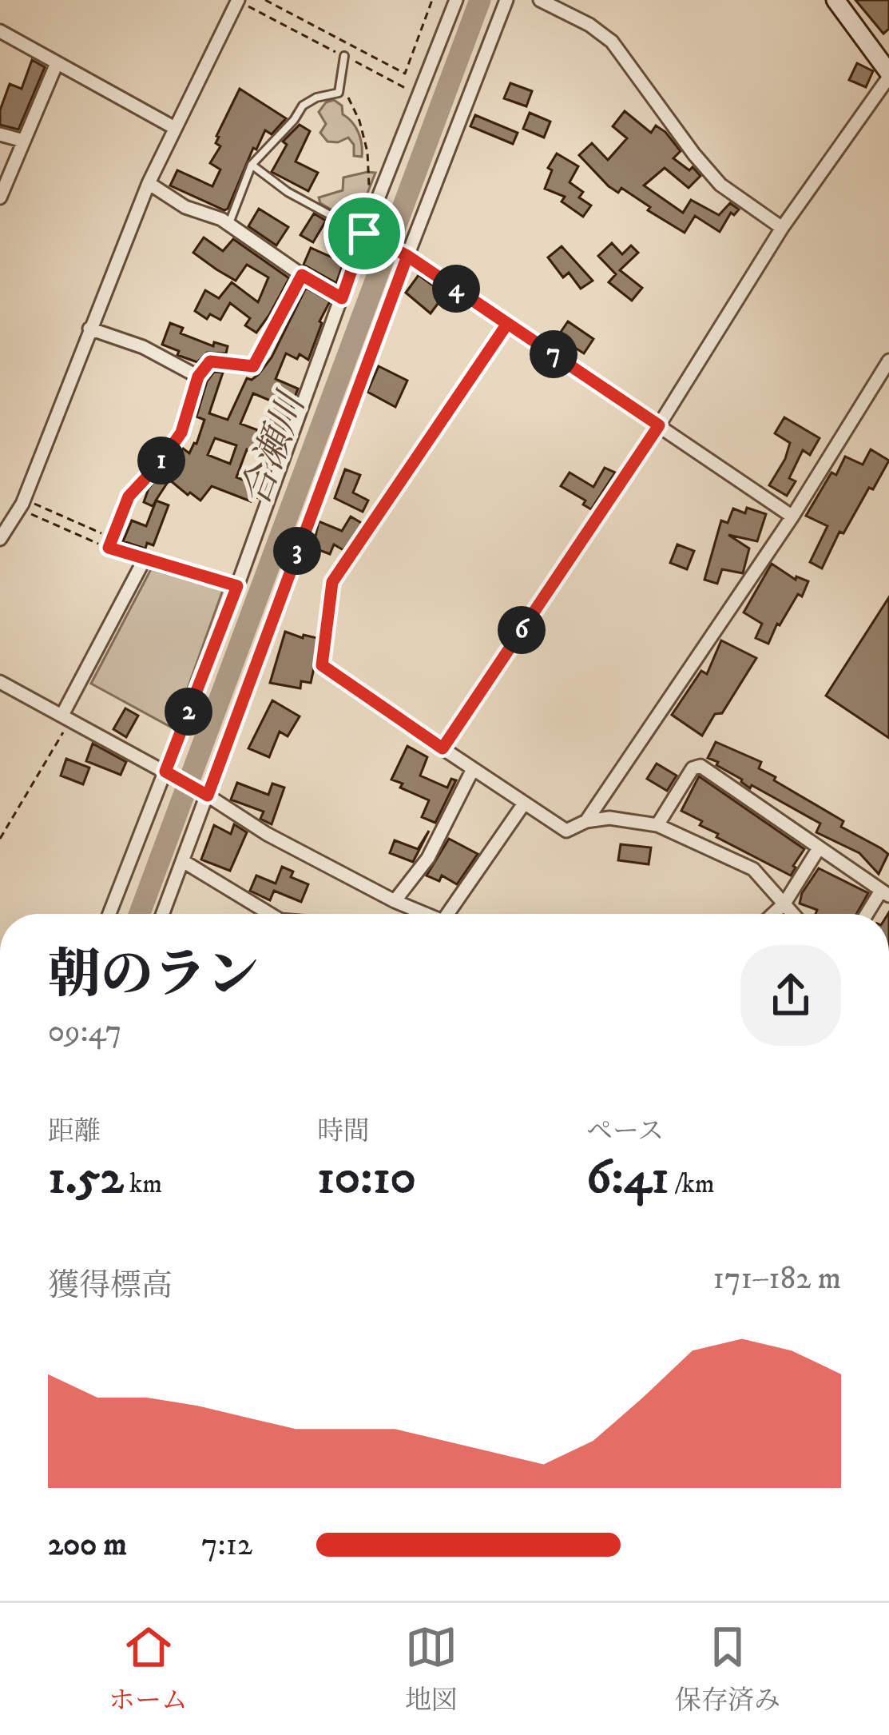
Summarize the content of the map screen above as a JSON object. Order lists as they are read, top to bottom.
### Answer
{
  "water": ["合瀬川"],
  "page": {
    "pins": [
      "4",
      "7",
      "1",
      "3",
      "6",
      "2"
    ],
    "heading": ["朝のラン", "09:47"],
    "stats": [
      ["距離", "1.52 km"],
      ["時間", "10:10"],
      ["ペース", "6:41 /km"]
    ],
    "chart": ["獲得標高", "171–182 m"],
    "list": [
      {
        "name": "200 m",
        "note": "7:12"
      }
    ],
    "tabs": ["ホーム", "地図", "保存済み"]
  }
}
